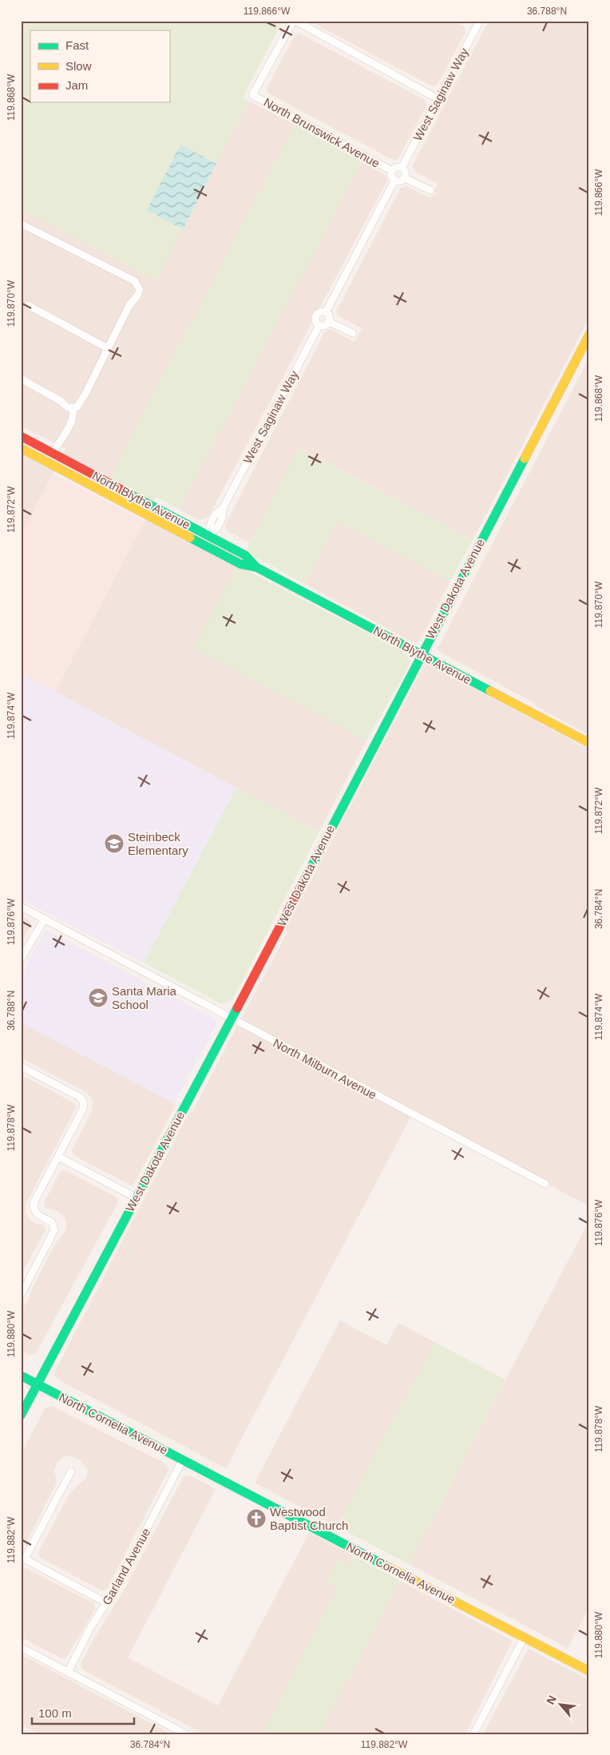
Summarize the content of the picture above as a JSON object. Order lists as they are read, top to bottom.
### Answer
{
  "streets": {
    "street": [
      "West Saginaw Way",
      "North Brunswick Avenue",
      "North Blythe Avenue",
      "West Dakota Avenue",
      "North Milburn Avenue",
      "North Cornelia Avenue",
      "Garland Avenue"
    ]
  },
  "crossings": [
    ["West Saginaw Way", "North Brunswick Avenue"],
    ["West Saginaw Way", "North Blythe Avenue"],
    ["North Blythe Avenue", "West Dakota Avenue"],
    ["West Dakota Avenue", "North Milburn Avenue"],
    ["West Dakota Avenue", "North Cornelia Avenue"],
    ["North Cornelia Avenue", "Garland Avenue"]
  ],
  "places": {
    "school or university": ["Steinbeck Elementary", "Santa Maria School"],
    "church": ["Westwood Baptist Church"]
  },
  "legend": ["Fast", "Slow", "Jam"],
  "scale_bar": "100 m",
  "north": "top left",
  "coordinates": [
    "119.866°W",
    "36.788°N",
    "119.868°W",
    "119.870°W",
    "119.872°W",
    "119.874°W",
    "36.784°N",
    "119.876°W",
    "119.878°W",
    "119.880°W",
    "119.882°W"
  ]
}
